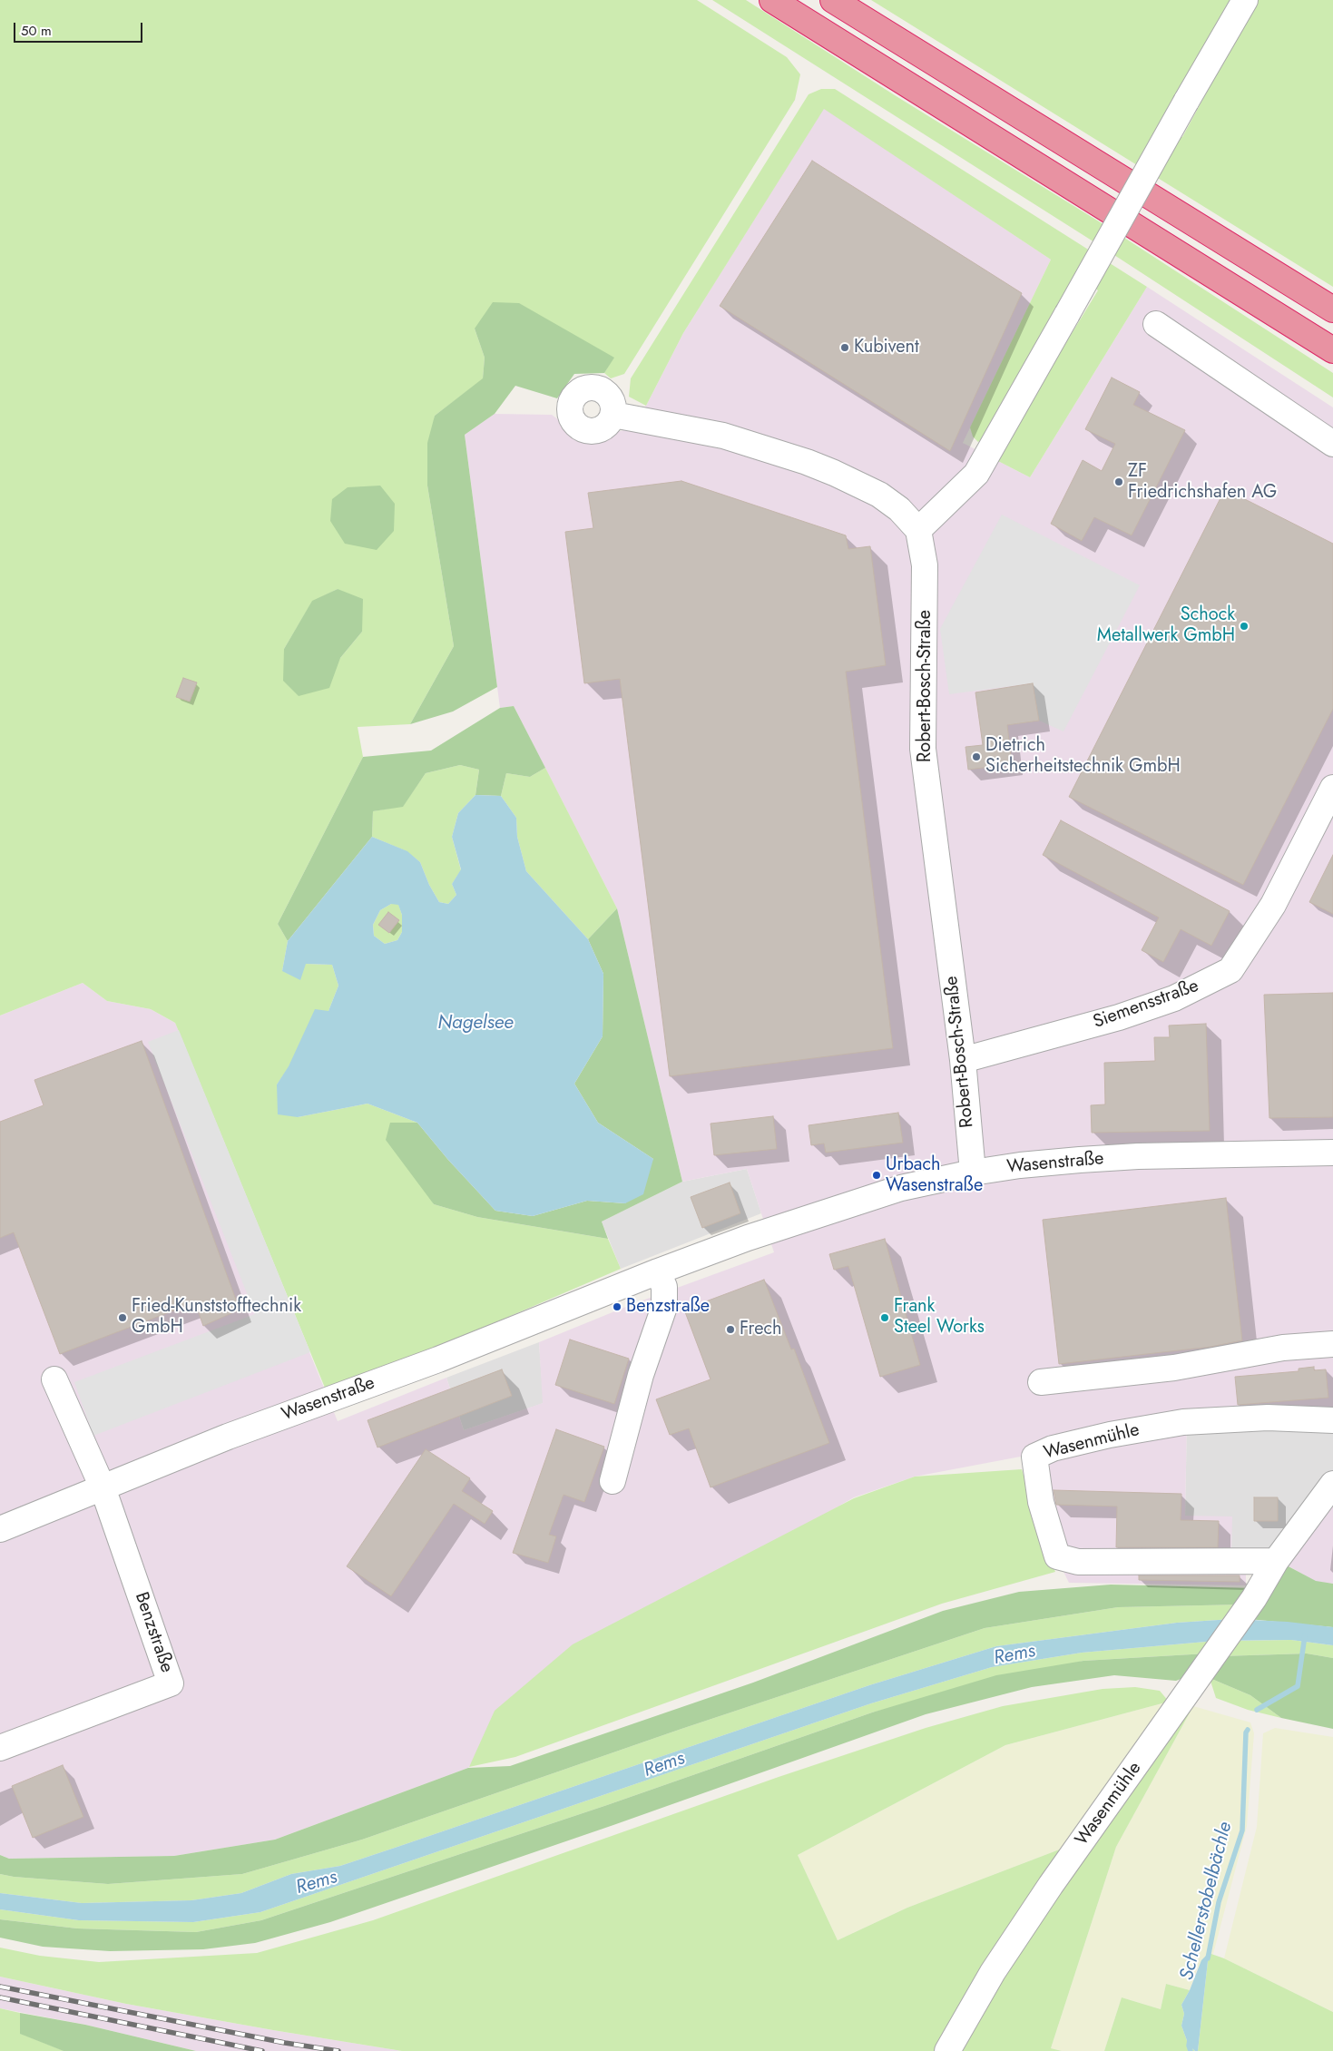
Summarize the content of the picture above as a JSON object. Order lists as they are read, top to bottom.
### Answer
{
  "streets": {
    "street": [
      "Robert-Bosch-Straße",
      "Siemensstraße",
      "Wasenstraße",
      "Wasenmühle",
      "Benzstraße"
    ]
  },
  "crossings": [
    ["Robert-Bosch-Straße", "Siemensstraße"],
    ["Robert-Bosch-Straße", "Wasenstraße"],
    ["Wasenstraße", "Benzstraße"]
  ],
  "water": ["Nagelsee", "Rems", "Schellerstobelbächle"],
  "places": [
    "Kubivent",
    "ZF Friedrichshafen AG",
    "Schock Metallwerk GmbH",
    "Dietrich Sicherheitstechnik GmbH",
    "Urbach Wasenstraße",
    "Benzstraße",
    "Fried-Kunststofftechnik GmbH",
    "Frank Steel Works",
    "Frech"
  ],
  "scale_bar": "50 m"
}
